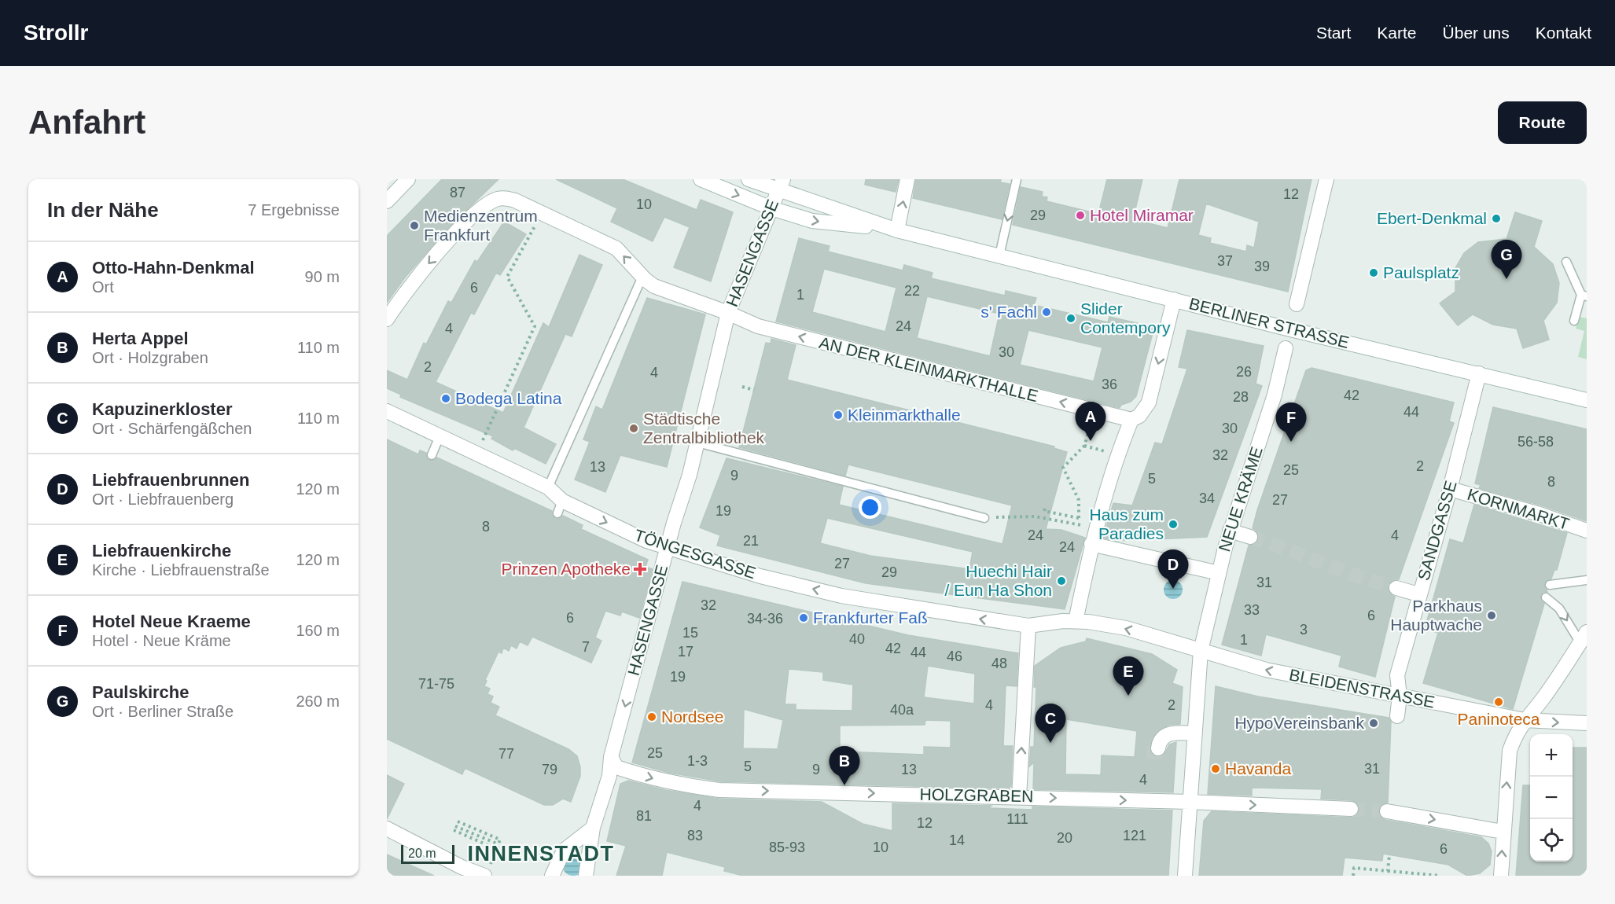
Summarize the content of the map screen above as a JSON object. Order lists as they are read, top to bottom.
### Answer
{
  "streets": {
    "street": [
      "HASENGASSE",
      "BERLINER STRASSE",
      "AN DER KLEINMARKTHALLE",
      "NEUE KRÄME",
      "KORNMARKT",
      "SANDGASSE",
      "TÖNGESGASSE",
      "BLEIDENSTRASSE",
      "HOLZGRABEN"
    ]
  },
  "crossings": [
    ["HASENGASSE", "BERLINER STRASSE"],
    ["HASENGASSE", "AN DER KLEINMARKTHALLE"],
    ["HASENGASSE", "TÖNGESGASSE"],
    ["HASENGASSE", "HOLZGRABEN"],
    ["BERLINER STRASSE", "SANDGASSE"],
    ["NEUE KRÄME", "BLEIDENSTRASSE"],
    ["NEUE KRÄME", "HOLZGRABEN"],
    ["KORNMARKT", "SANDGASSE"],
    ["SANDGASSE", "BLEIDENSTRASSE"],
    ["TÖNGESGASSE", "BLEIDENSTRASSE"]
  ],
  "one_way": ["AN DER KLEINMARKTHALLE", "HOLZGRABEN"],
  "districts": ["INNENSTADT"],
  "places": {
    "other": [
      "Hotel Miramar",
      "Ebert-Denkmal",
      "Medienzentrum Frankfurt",
      "Paulsplatz",
      "s' Fachl",
      "Slider Contempory",
      "Bodega Latina",
      "Kleinmarkthalle",
      "Städtische Zentralbibliothek",
      "Haus zum Paradies",
      "Huechi Hair / Eun Ha Shon",
      "Parkhaus Hauptwache",
      "Frankfurter Faß",
      "Paninoteca",
      "Nordsee",
      "HypoVereinsbank",
      "Havanda"
    ],
    "health": ["Prinzen Apotheke"]
  },
  "house_numbers": [
    "87",
    "12",
    "10",
    "29",
    "37",
    "39",
    "6",
    "22",
    "1",
    "24",
    "4",
    "30",
    "2",
    "26",
    "4",
    "36",
    "42",
    "28",
    "44",
    "30",
    "56-58",
    "32",
    "2",
    "13",
    "25",
    "9",
    "5",
    "8",
    "34",
    "27",
    "19",
    "8",
    "24",
    "4",
    "21",
    "24",
    "27",
    "29",
    "31",
    "32",
    "33",
    "6",
    "6",
    "34-36",
    "3",
    "15",
    "40",
    "1",
    "7",
    "42",
    "17",
    "44",
    "46",
    "48",
    "19",
    "71-75",
    "4",
    "2",
    "40a",
    "25",
    "77",
    "1-3",
    "5",
    "31",
    "79",
    "9",
    "13",
    "4",
    "4",
    "81",
    "111",
    "12",
    "83",
    "121",
    "20",
    "14",
    "85-93",
    "10",
    "6"
  ],
  "scale_bar": "20 m",
  "page": {
    "header": "Strollr",
    "nav": [
      "Start",
      "Karte",
      "Über uns",
      "Kontakt"
    ],
    "buttons": "Route",
    "title": "Anfahrt",
    "heading": ["In der Nähe", "7 Ergebnisse"],
    "pins": [
      "G",
      "A",
      "F",
      "D",
      "E",
      "C",
      "B"
    ],
    "list": [
      {
        "mark": "A",
        "name": "Otto-Hahn-Denkmal",
        "note": "Ort",
        "value": "90 m"
      },
      {
        "mark": "B",
        "name": "Herta Appel",
        "note": "Ort · Holzgraben",
        "value": "110 m"
      },
      {
        "mark": "C",
        "name": "Kapuzinerkloster",
        "note": "Ort · Schärfengäßchen",
        "value": "110 m"
      },
      {
        "mark": "D",
        "name": "Liebfrauenbrunnen",
        "note": "Ort · Liebfrauenberg",
        "value": "120 m"
      },
      {
        "mark": "E",
        "name": "Liebfrauenkirche",
        "note": "Kirche · Liebfrauenstraße",
        "value": "120 m"
      },
      {
        "mark": "F",
        "name": "Hotel Neue Kraeme",
        "note": "Hotel · Neue Kräme",
        "value": "160 m"
      },
      {
        "mark": "G",
        "name": "Paulskirche",
        "note": "Ort · Berliner Straße",
        "value": "260 m"
      }
    ],
    "map_buttons": ["+", "−"],
    "scale": "20 m"
  }
}
